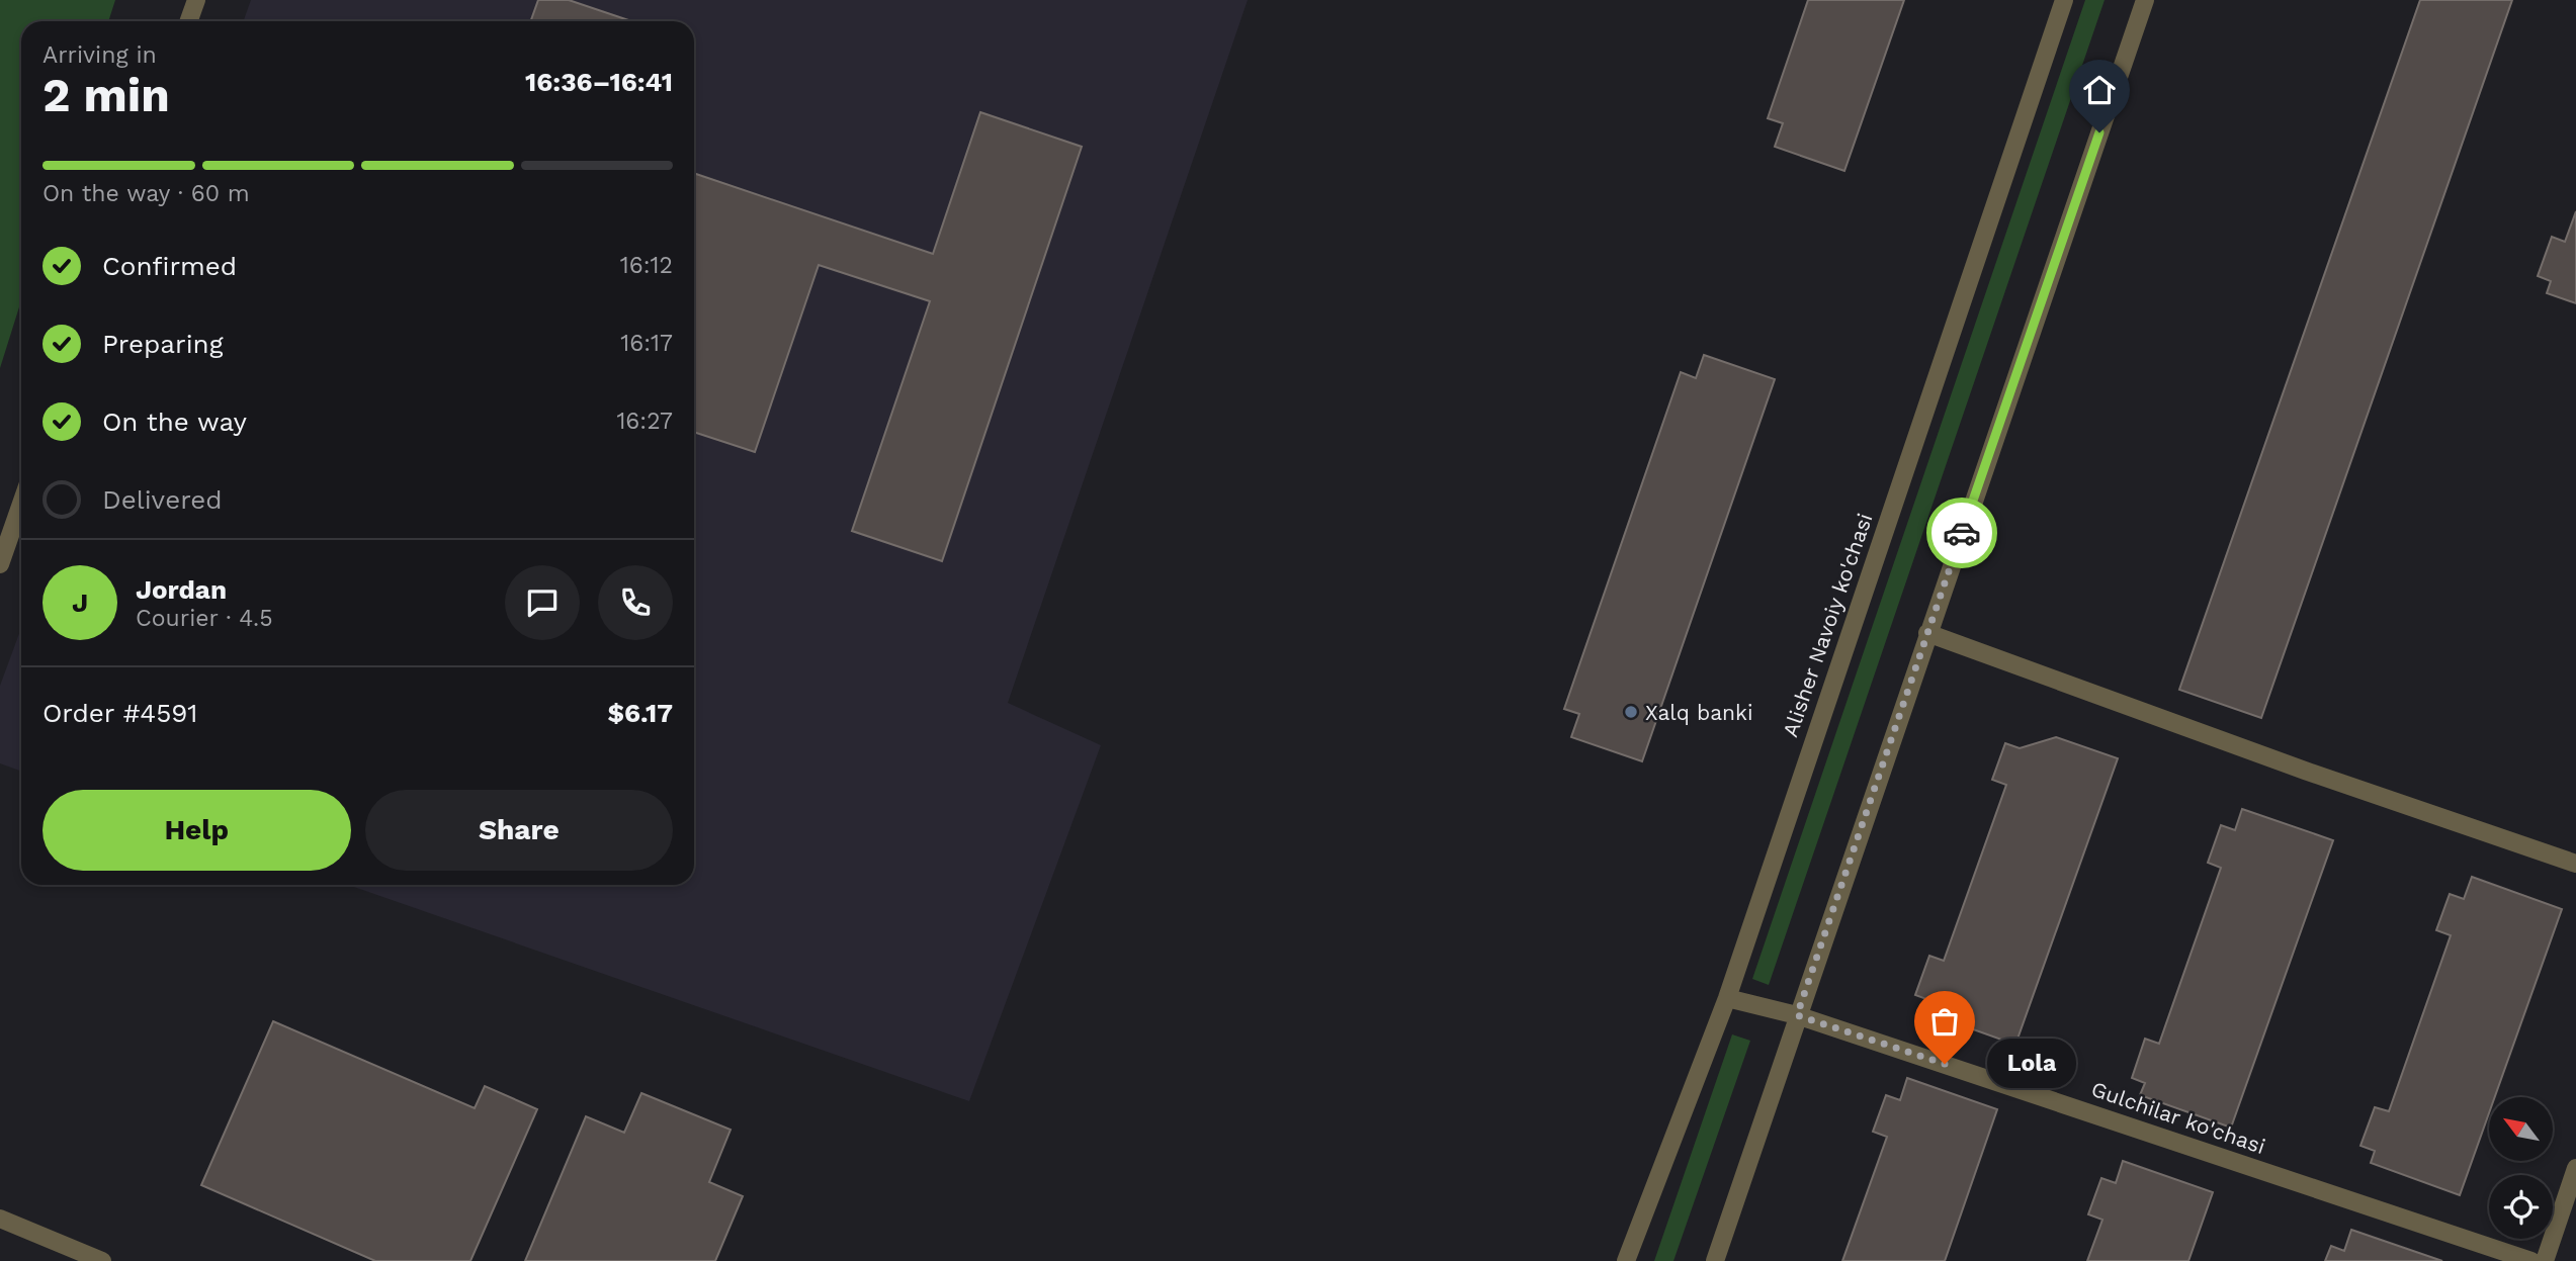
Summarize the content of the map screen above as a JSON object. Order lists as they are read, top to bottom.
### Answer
{
  "streets": {
    "street": ["Alisher Navoiy ko'chasi", "Gulchilar ko'chasi"]
  },
  "crossings": [
    ["Alisher Navoiy ko'chasi", "Gulchilar ko'chasi"]
  ],
  "places": ["Xalq banki", "Lola"],
  "north": "top left",
  "page": {
    "heading": ["2 min", "Arriving in", "16:36–16:41"],
    "panel": [
      "Jordan",
      "Courier · 4.5",
      "Order #4591",
      "$6.17"
    ],
    "bar": "On the way · 60 m",
    "list": [
      ["Confirmed", "16:12"],
      ["Preparing", "16:17"],
      ["On the way", "16:27"],
      "Delivered"
    ],
    "round": "J",
    "buttons": ["Help", "Share"],
    "bubble": "Lola"
  }
}
